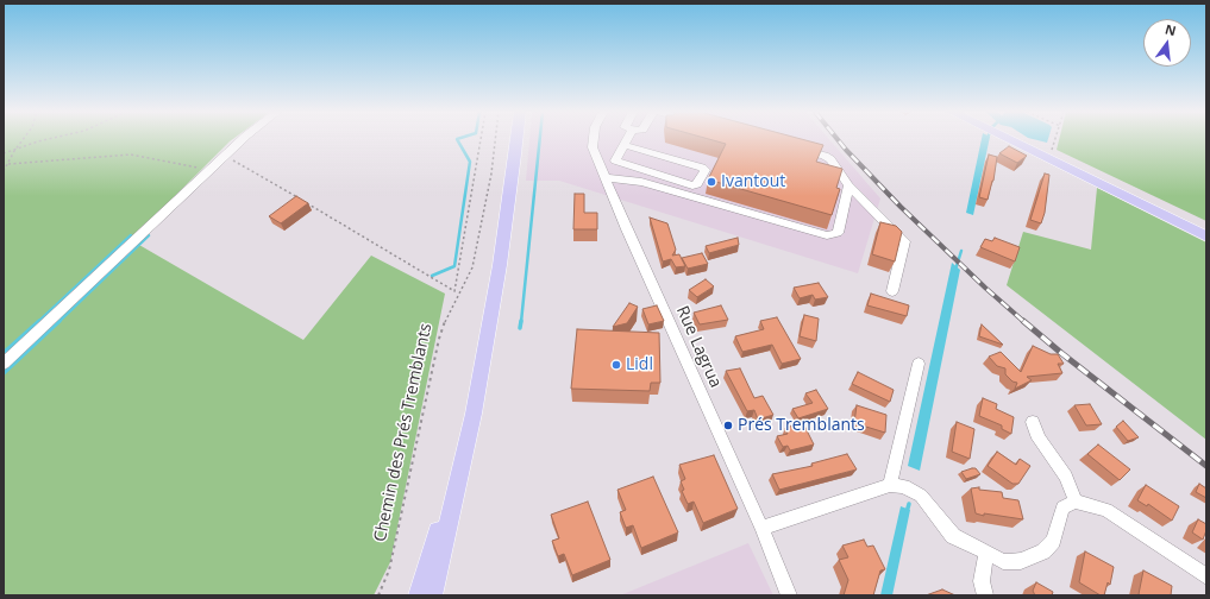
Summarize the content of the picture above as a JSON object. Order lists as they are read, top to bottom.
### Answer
{
  "streets": {
    "street": ["Rue Lagrua"],
    "path": ["Chemin des Prés Tremblants"]
  },
  "places": ["Ivantout", "Lidl", "Prés Tremblants"],
  "north": "top"
}
